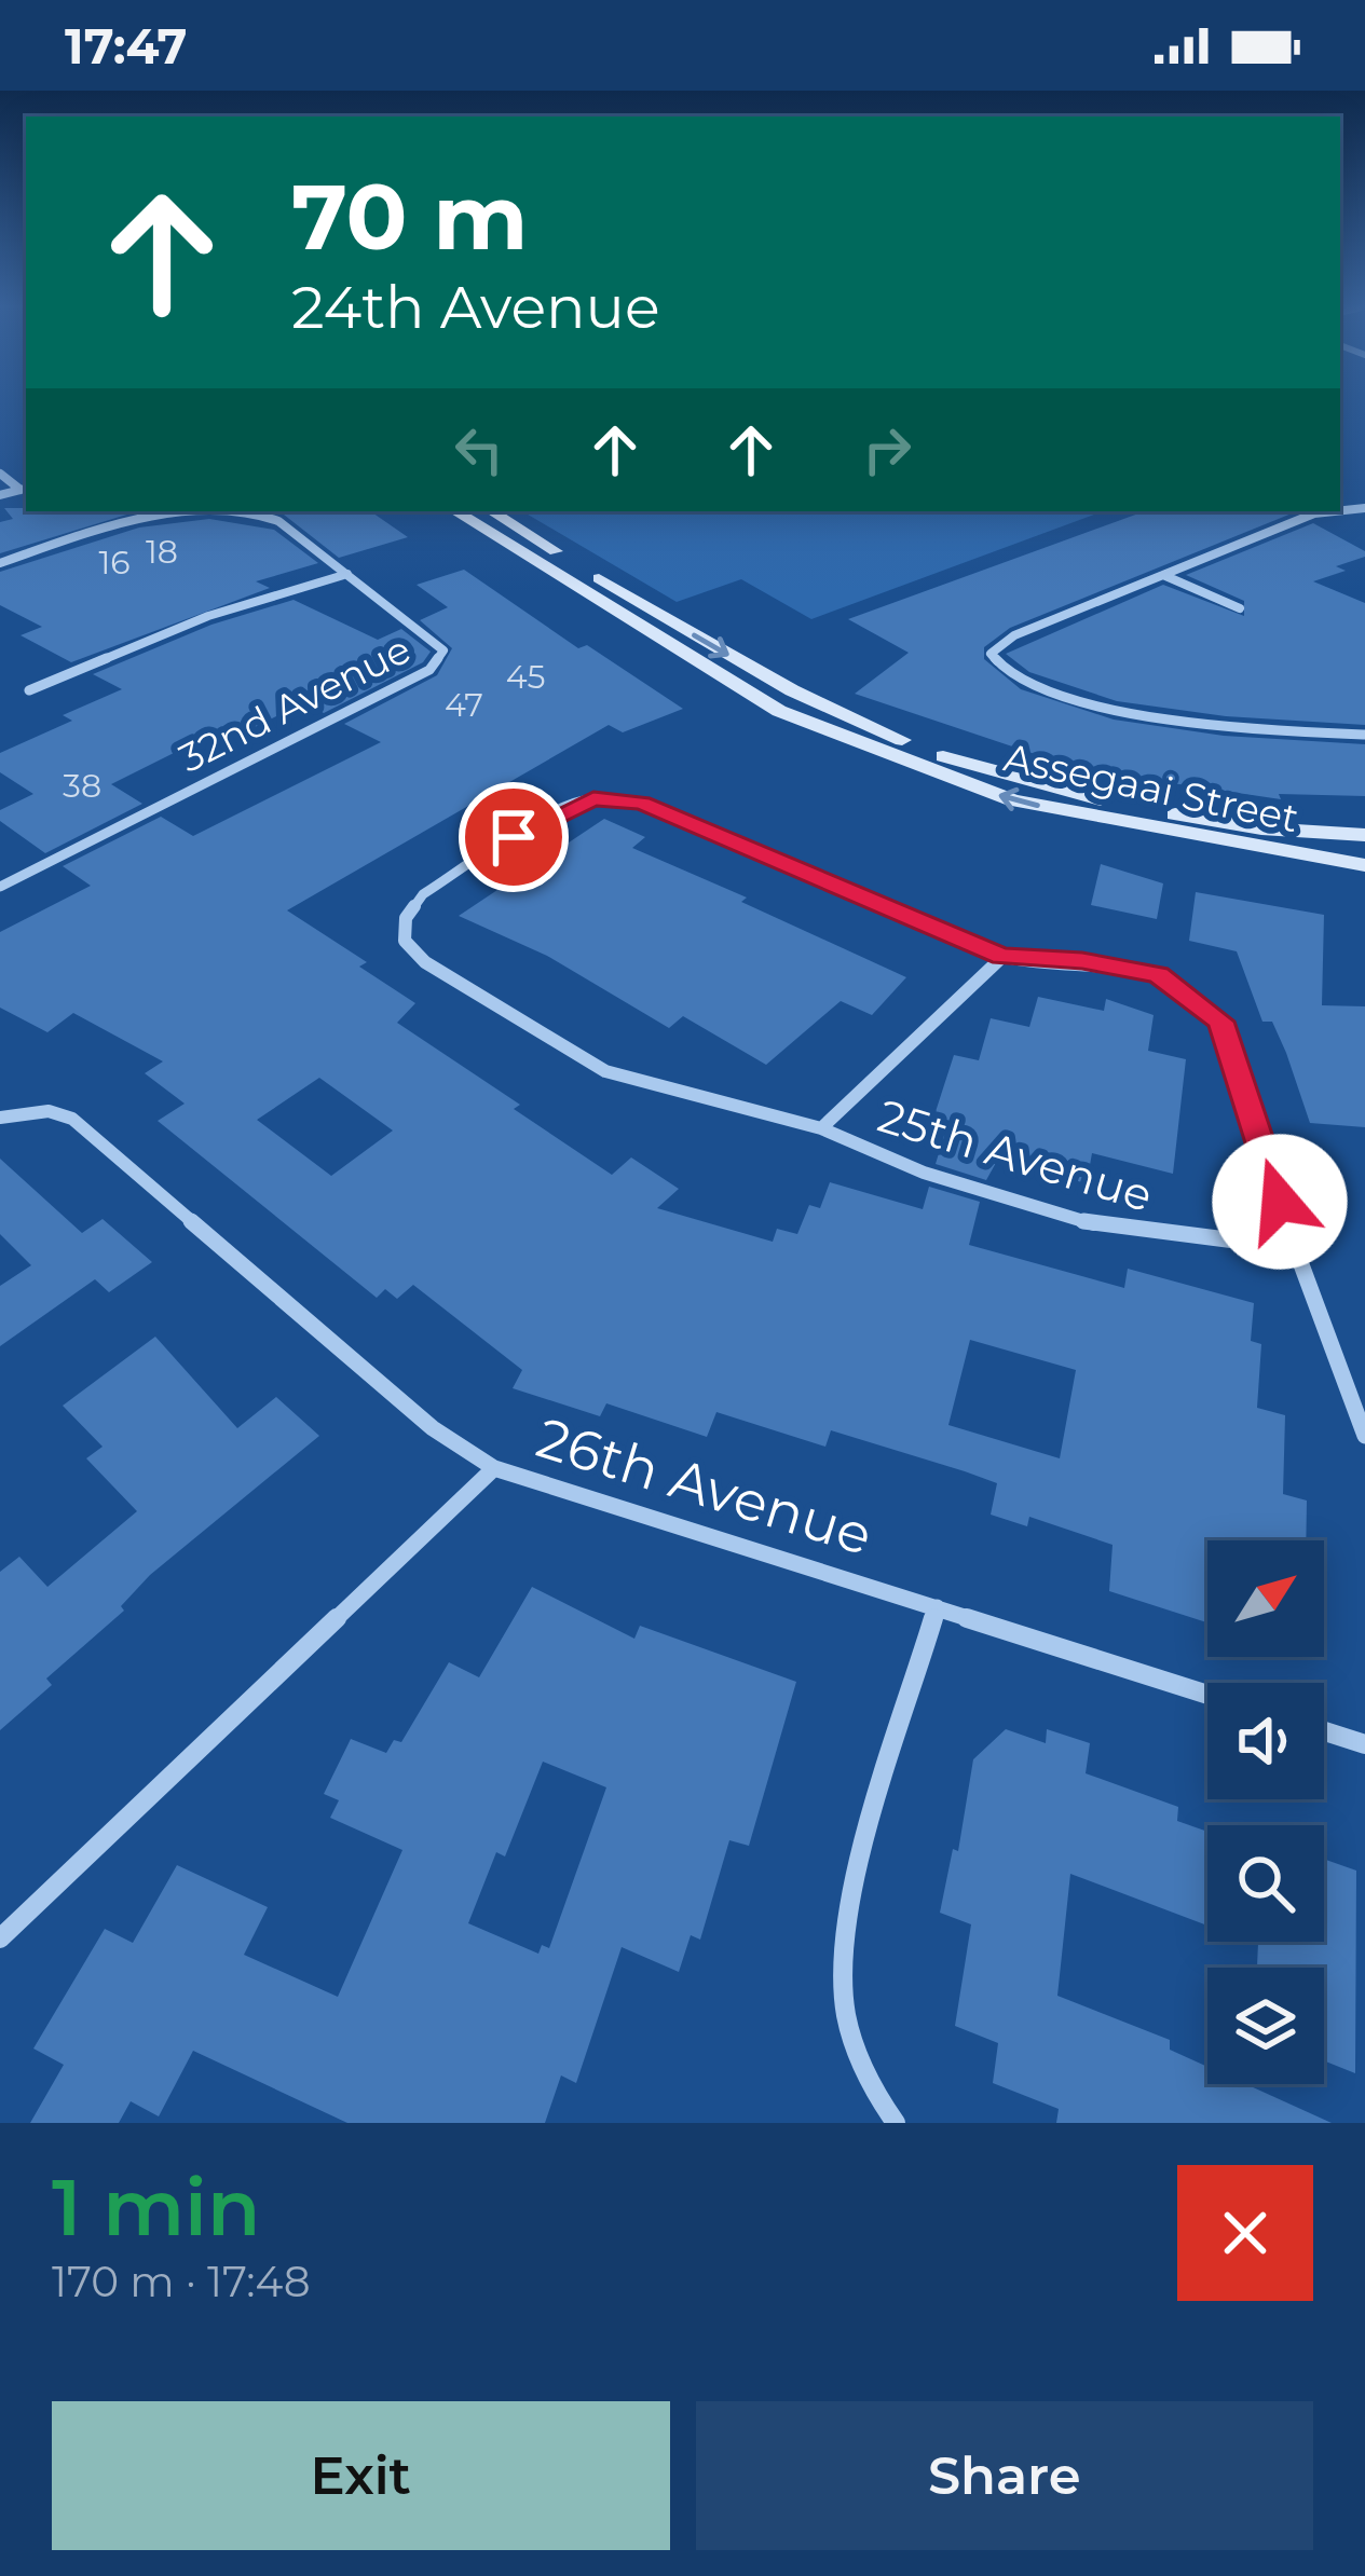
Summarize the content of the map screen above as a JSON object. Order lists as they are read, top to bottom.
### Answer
{
  "streets": {
    "street": [
      "32nd Avenue",
      "Assegaai Street",
      "25th Avenue",
      "26th Avenue"
    ]
  },
  "house_numbers": [
    "18",
    "16",
    "45",
    "47",
    "38"
  ],
  "north": "top right",
  "page": {
    "status": "17:47",
    "turn": ["70 m", "24th Avenue"],
    "heading": ["1 min", "170 m · 17:48"],
    "buttons": ["Exit", "Share"]
  }
}
